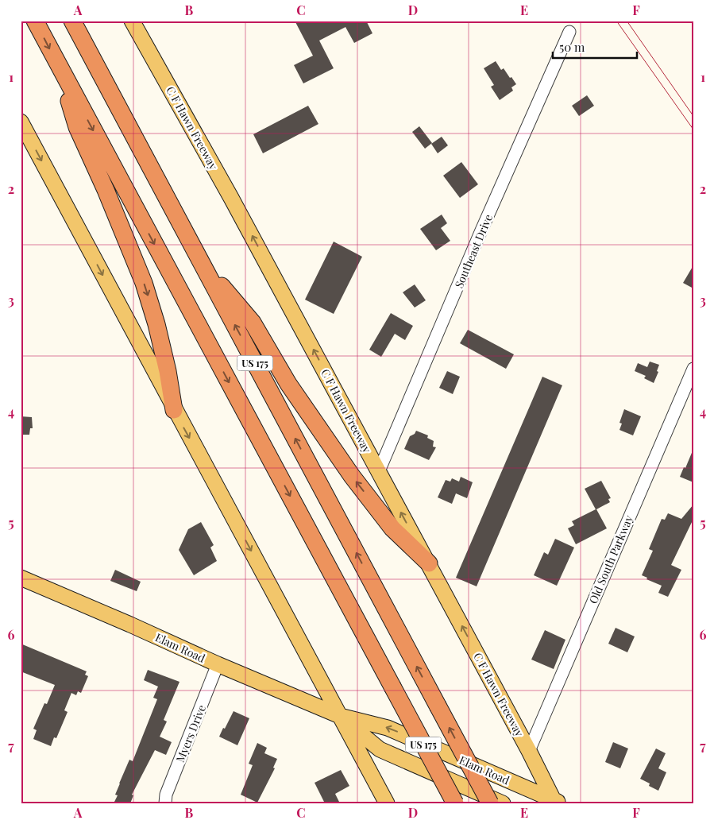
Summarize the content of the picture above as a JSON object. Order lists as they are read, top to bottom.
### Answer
{
  "streets": {
    "highway": ["US 175"],
    "main road": ["C F Hawn Freeway", "Elam Road"],
    "street": ["Southeast Drive", "Old South Parkway", "Myers Drive"]
  },
  "crossings": [
    ["C F Hawn Freeway", "Southeast Drive"],
    ["C F Hawn Freeway", "Old South Parkway"],
    ["C F Hawn Freeway", "Elam Road"],
    ["Elam Road", "Myers Drive"]
  ],
  "one_way": ["C F Hawn Freeway"],
  "scale_bar": "50 m",
  "grid": {
    "columns": [
      "A",
      "B",
      "C",
      "D",
      "E",
      "F"
    ],
    "rows": [
      "1",
      "2",
      "3",
      "4",
      "5",
      "6",
      "7"
    ]
  }
}
